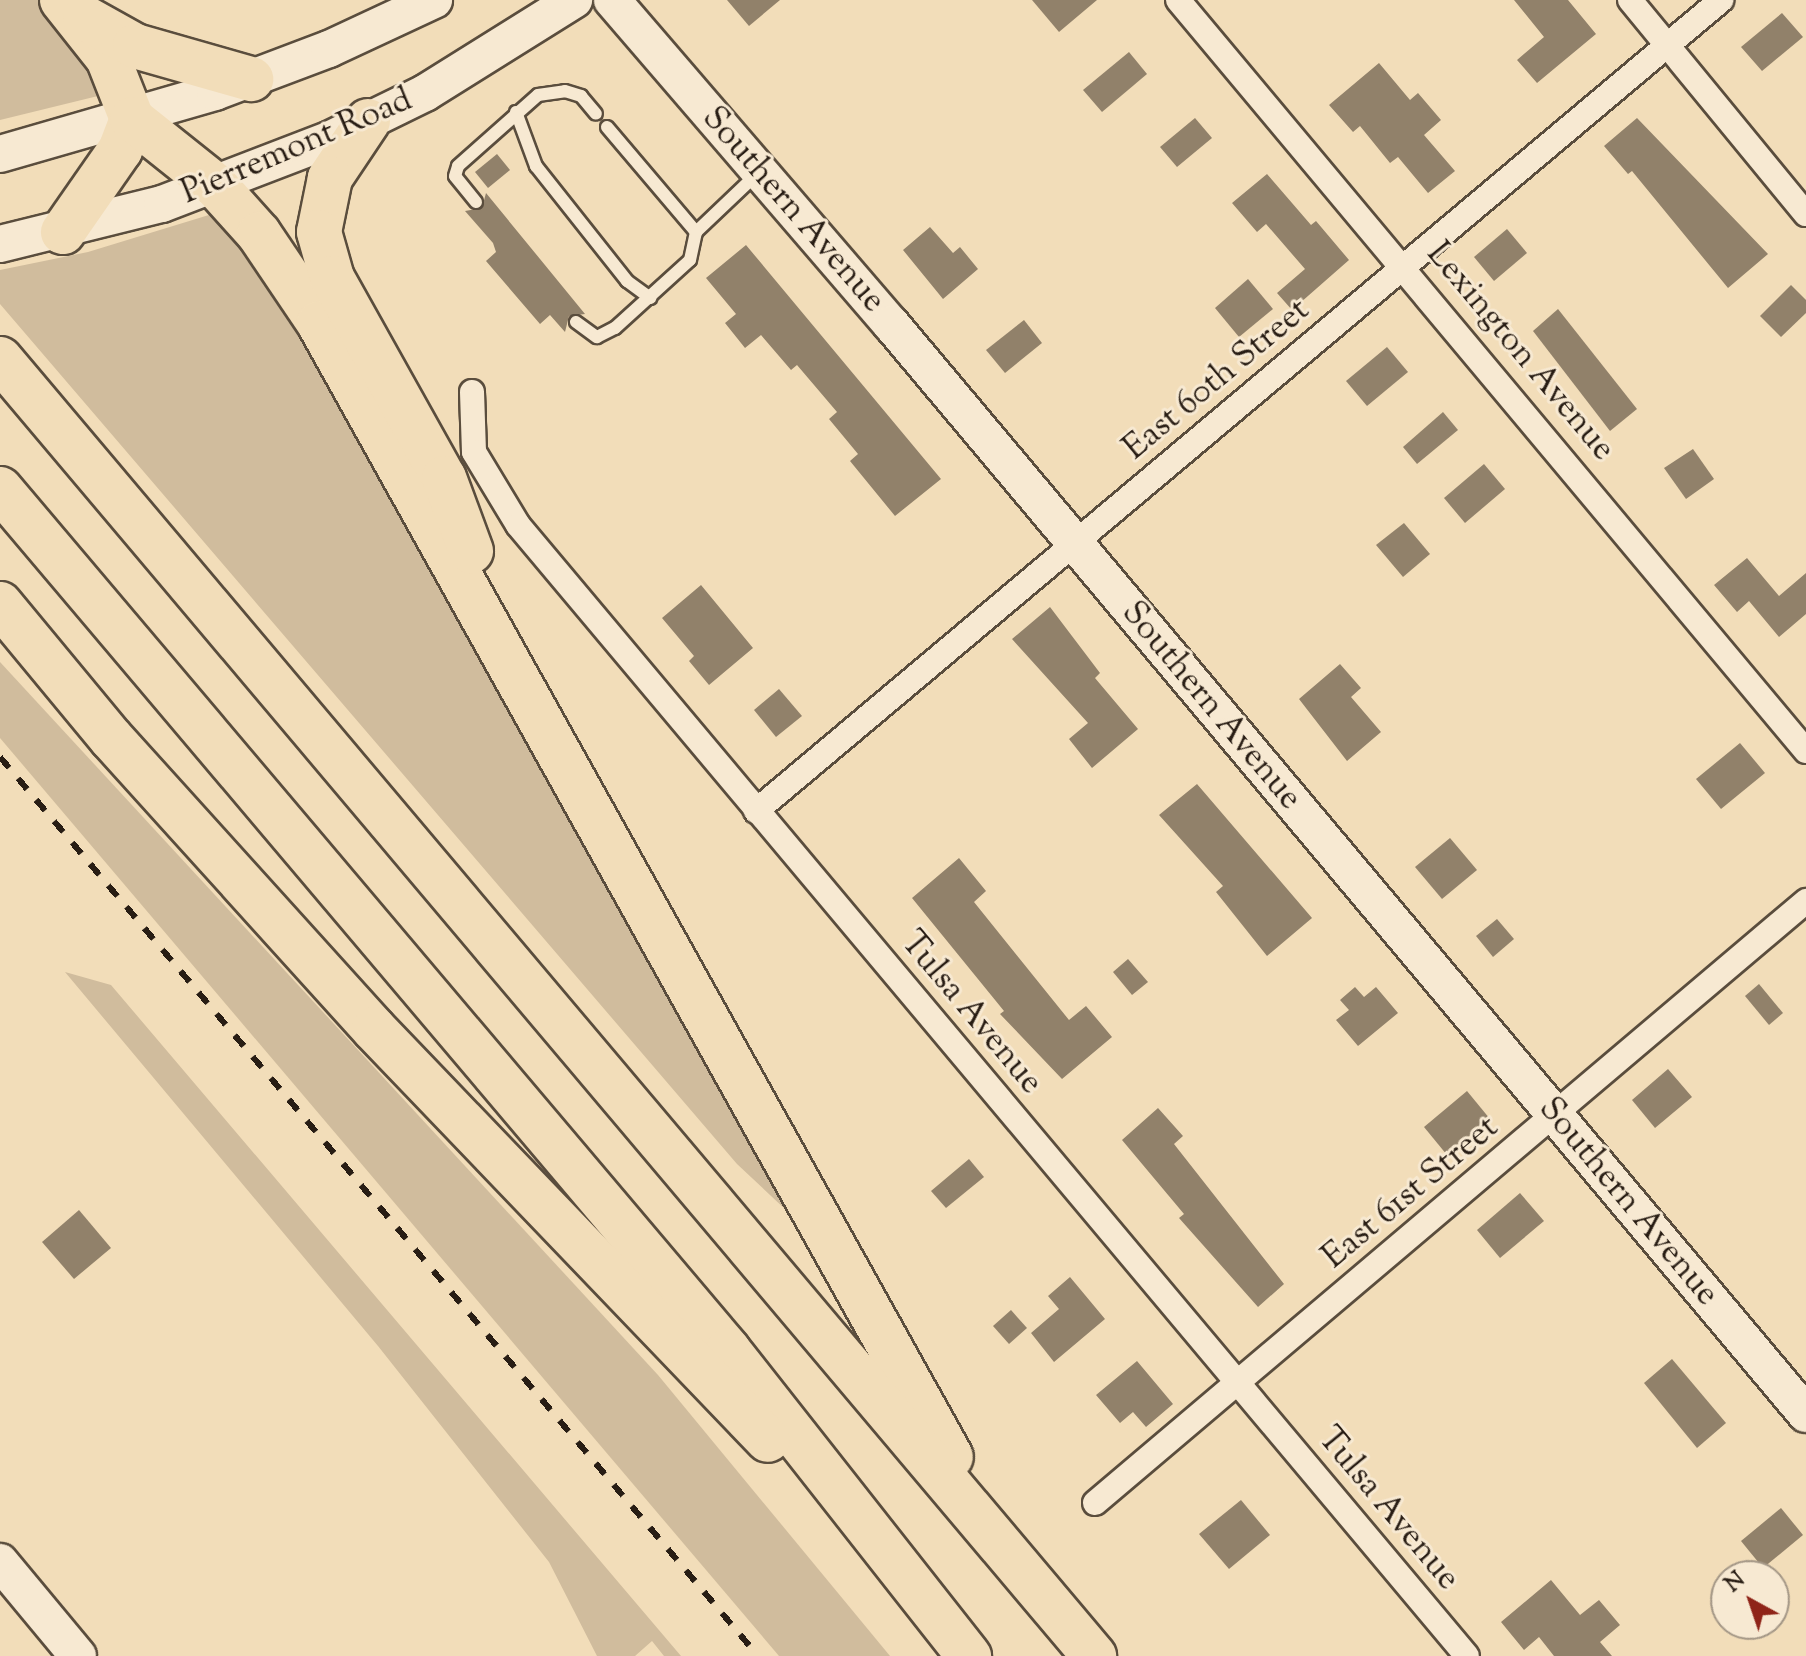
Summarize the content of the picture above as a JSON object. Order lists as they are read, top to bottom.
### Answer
{
  "streets": {
    "street": [
      "Pierremont Road",
      "Southern Avenue",
      "Lexington Avenue",
      "East 60th Street",
      "Tulsa Avenue",
      "East 61st Street"
    ]
  },
  "crossings": [
    ["Southern Avenue", "East 60th Street"],
    ["Southern Avenue", "East 61st Street"],
    ["Lexington Avenue", "East 60th Street"],
    ["East 60th Street", "Tulsa Avenue"],
    ["Tulsa Avenue", "East 61st Street"]
  ],
  "north": "top left"
}
